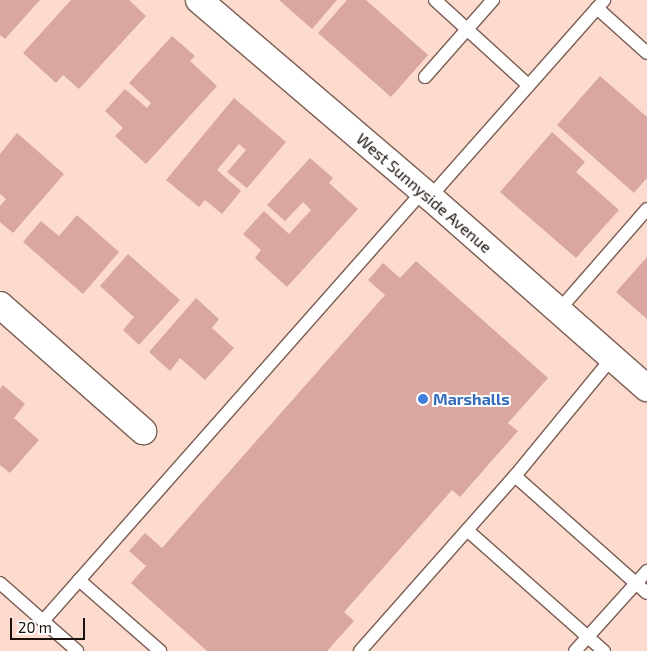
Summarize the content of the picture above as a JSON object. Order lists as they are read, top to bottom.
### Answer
{
  "streets": {
    "street": ["West Sunnyside Avenue"]
  },
  "places": ["Marshalls"],
  "scale_bar": "20 m"
}
